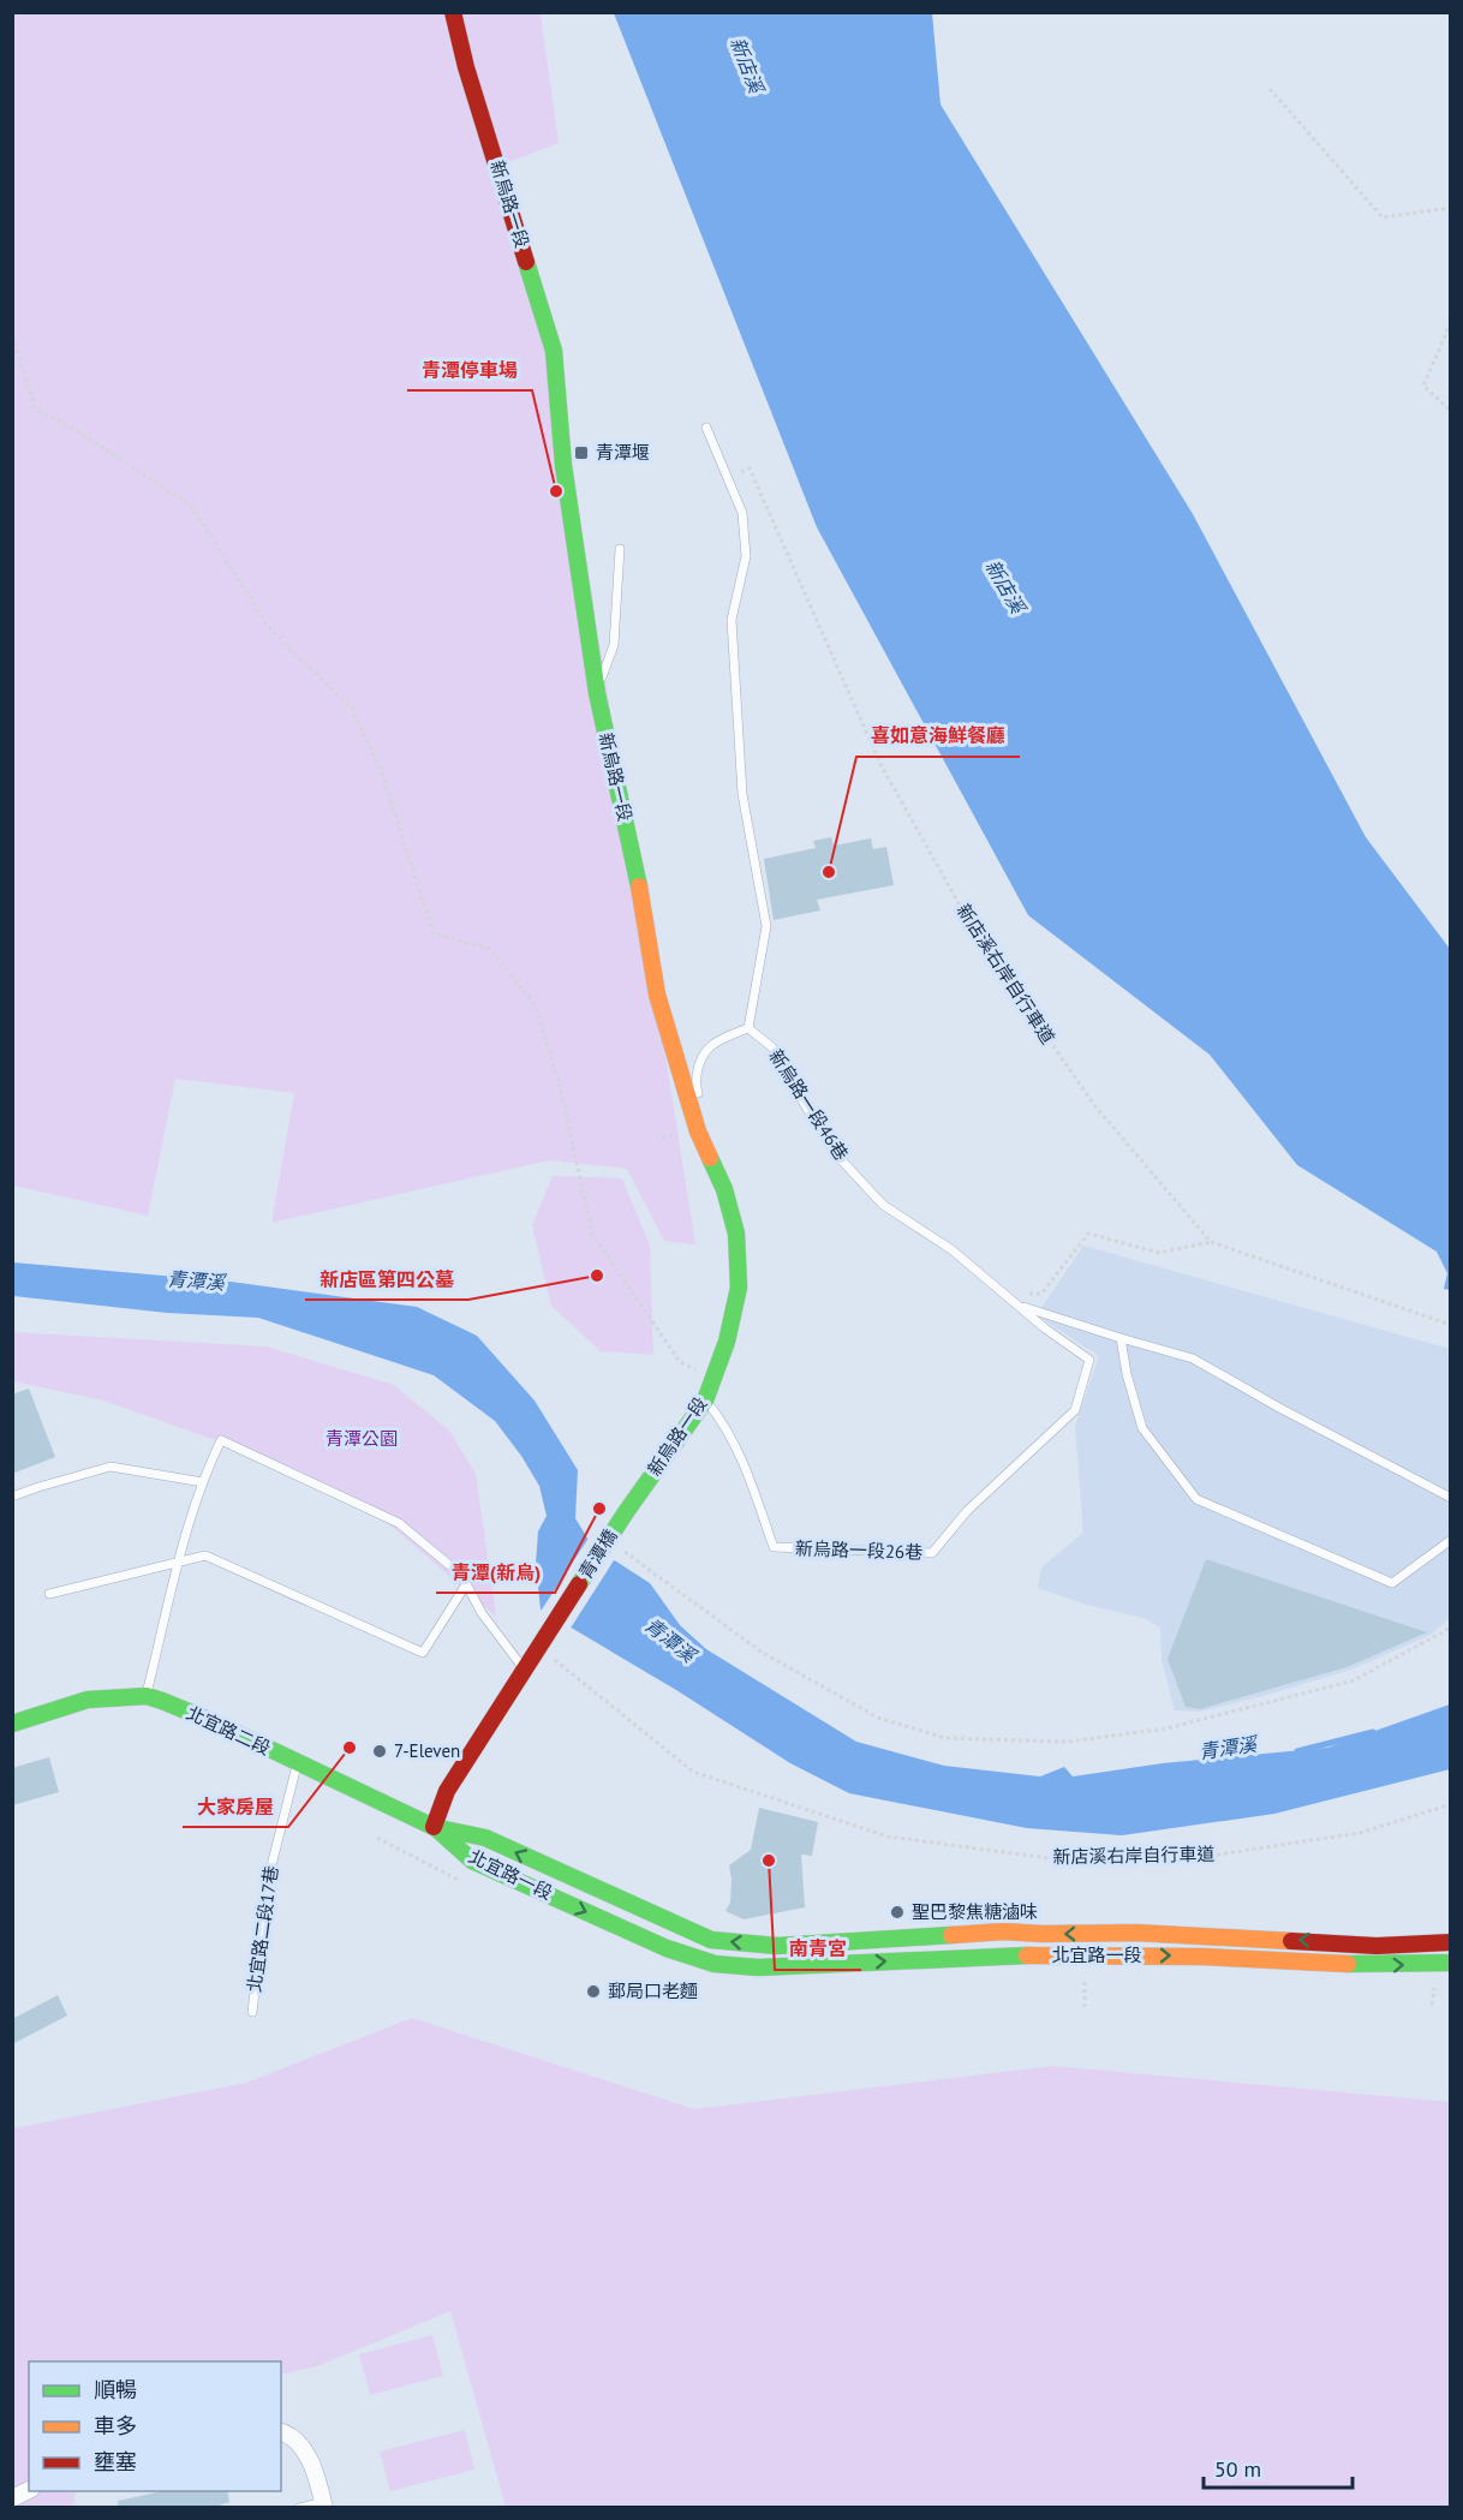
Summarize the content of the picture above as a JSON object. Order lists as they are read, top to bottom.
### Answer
{
  "streets": {
    "main road": [
      "新烏路一段",
      "青潭橋",
      "北宜路二段",
      "北宜路一段"
    ],
    "lane": ["新烏路一段46巷", "新烏路一段26巷", "北宜路二段17巷"],
    "path": ["新店溪右岸自行車道"]
  },
  "crossings": [
    ["新烏路一段", "新烏路一段26巷"],
    ["新烏路一段", "青潭橋"],
    ["新店溪右岸自行車道", "青潭橋"],
    ["新烏路一段46巷", "新烏路一段26巷"],
    ["北宜路二段", "北宜路一段"],
    ["北宜路二段", "北宜路二段17巷"]
  ],
  "water": ["新店溪", "青潭溪"],
  "parks": ["青潭公園"],
  "places": {
    "transit": ["青潭堰"],
    "other": [
      "青潭停車場",
      "喜如意海鮮餐廳",
      "新店區第四公墓",
      "青潭(新烏)",
      "大家房屋",
      "7-Eleven",
      "南青宮",
      "聖巴黎焦糖滷味",
      "郵局口老麵"
    ]
  },
  "legend": ["順暢", "車多", "壅塞"],
  "scale_bar": "50 m"
}
